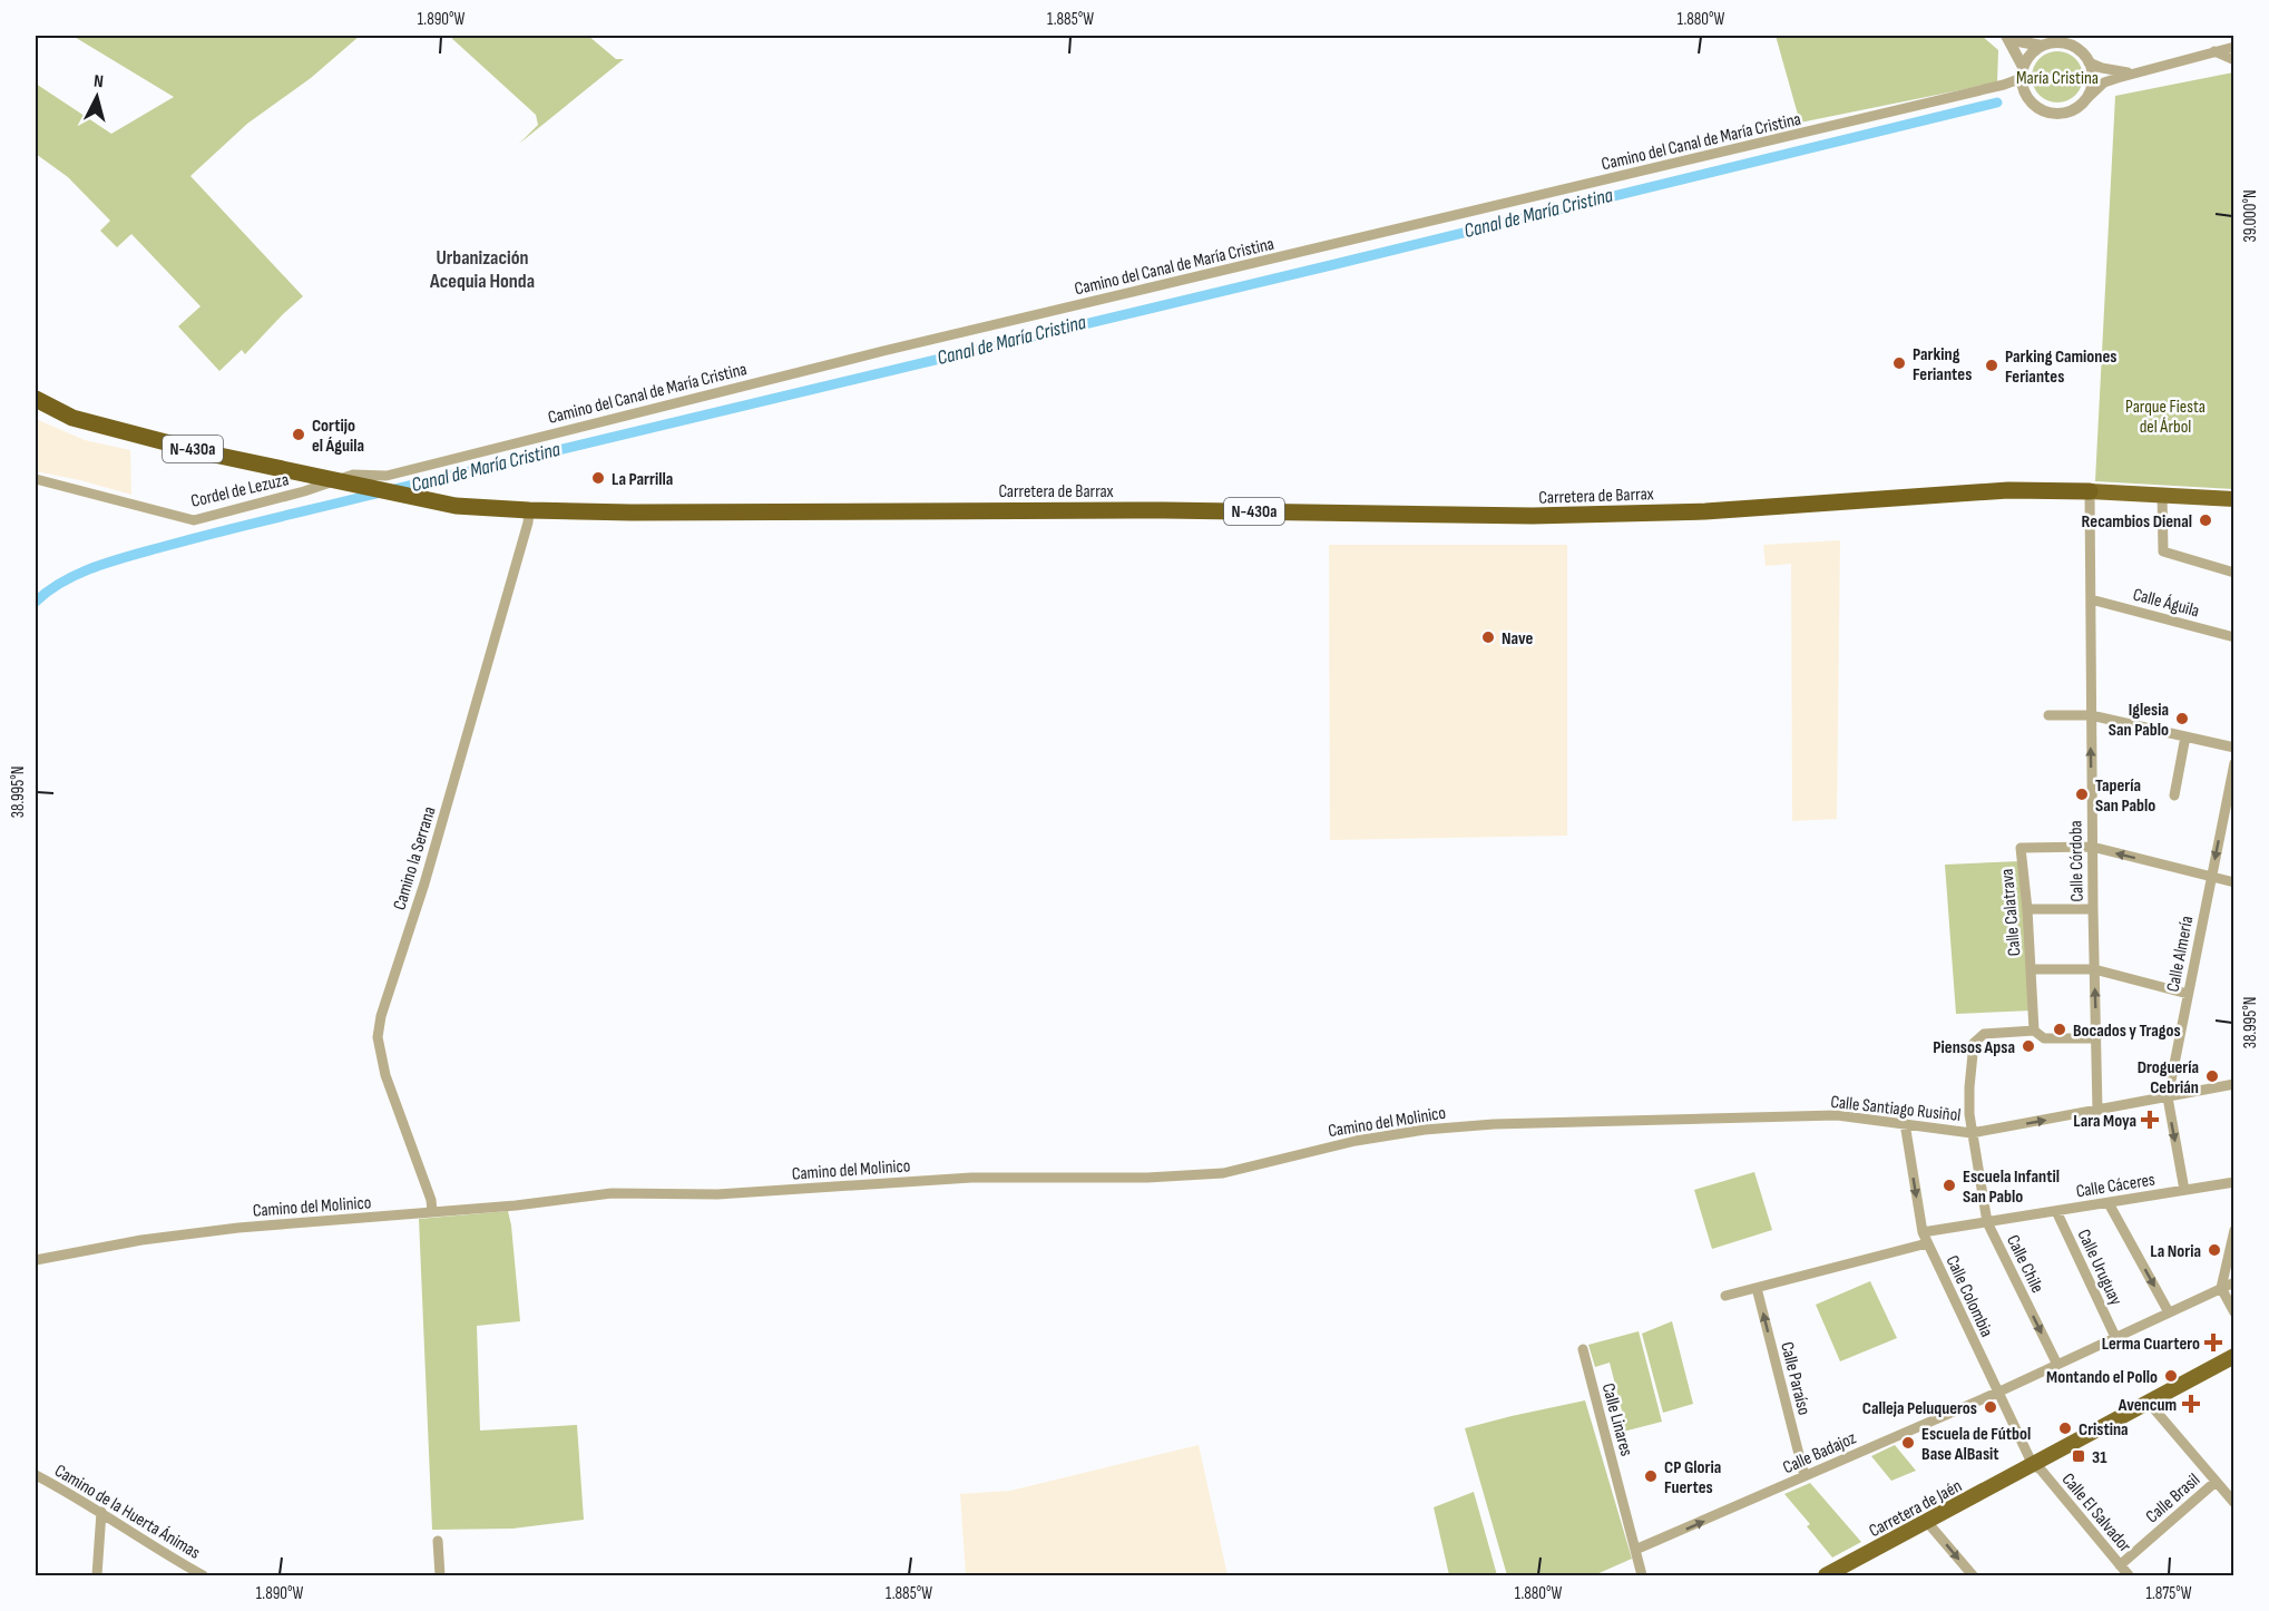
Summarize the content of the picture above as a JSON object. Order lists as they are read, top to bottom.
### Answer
{
  "streets": {
    "highway": ["N-430a", "Carretera de Barrax"],
    "main road": ["Carretera de Jaén"],
    "street": [
      "Camino del Canal de María Cristina",
      "Cordel de Lezuza",
      "Calle Águila",
      "Camino la Serrana",
      "Calle Córdoba",
      "Calle Calatrava",
      "Calle Almería",
      "Calle Santiago Rusiñol",
      "Camino del Molinico",
      "Calle Cáceres",
      "Calle Chile",
      "Calle Uruguay",
      "Calle Colombia",
      "Calle Paraíso",
      "Calle Linares",
      "Calle Badajoz",
      "Calle Brasil",
      "Camino de la Huerta Ánimas",
      "Calle El Salvador"
    ]
  },
  "crossings": [
    ["Camino del Canal de María Cristina", "Cordel de Lezuza"],
    ["Camino del Canal de María Cristina", "Carretera de Barrax"],
    ["Cordel de Lezuza", "Carretera de Barrax"],
    ["Carretera de Barrax", "Camino la Serrana"],
    ["Carretera de Barrax", "Calle Córdoba"],
    ["Calle Águila", "Calle Córdoba"],
    ["Camino la Serrana", "Camino del Molinico"],
    ["Calle Córdoba", "Calle Calatrava"],
    ["Calle Córdoba", "Calle Santiago Rusiñol"],
    ["Calle Córdoba", "Calle Chile"],
    ["Calle Calatrava", "Calle Almería"],
    ["Calle Calatrava", "Calle Chile"],
    ["Calle Almería", "Calle Santiago Rusiñol"],
    ["Calle Almería", "Calle Cáceres"],
    ["Calle Santiago Rusiñol", "Camino del Molinico"],
    ["Calle Santiago Rusiñol", "Calle Chile"],
    ["Calle Santiago Rusiñol", "Calle Colombia"],
    ["Calle Cáceres", "Calle Chile"],
    ["Calle Cáceres", "Calle Uruguay"],
    ["Calle Cáceres", "Calle Colombia"],
    ["Calle Cáceres", "Calle Paraíso"],
    ["Calle Chile", "Calle Badajoz"],
    ["Calle Uruguay", "Calle Badajoz"],
    ["Calle Colombia", "Calle Badajoz"],
    ["Calle Colombia", "Carretera de Jaén"],
    ["Calle Colombia", "Calle El Salvador"],
    ["Calle Paraíso", "Calle Badajoz"],
    ["Calle Linares", "Calle Badajoz"],
    ["Calle Brasil", "Calle El Salvador"],
    ["Carretera de Jaén", "Calle El Salvador"]
  ],
  "one_way": ["Calle Almería", "Calle Paraíso"],
  "districts": ["Urbanización Acequia Honda"],
  "water": ["Canal de María Cristina"],
  "parks": ["María Cristina", "Parque Fiesta del Árbol"],
  "places": {
    "other": [
      "Parking Feriantes",
      "Parking Camiones Feriantes",
      "Cortijo el Águila",
      "La Parrilla",
      "Recambios Dienal",
      "Nave",
      "Iglesia San Pablo",
      "Tapería San Pablo",
      "Bocados y Tragos",
      "Piensos Apsa",
      "Droguería Cebrián",
      "Escuela Infantil San Pablo",
      "La Noria",
      "Montando el Pollo",
      "Calleja Peluqueros",
      "Cristina",
      "Escuela de Fútbol Base AlBasit",
      "CP Gloria Fuertes"
    ],
    "health": ["Lara Moya", "Lerma Cuartero", "Avencum"],
    "transit": ["31"]
  },
  "north": "top",
  "coordinates": [
    "1.890°W",
    "1.885°W",
    "1.880°W",
    "39.000°N",
    "38.995°N",
    "1.875°W"
  ]
}
